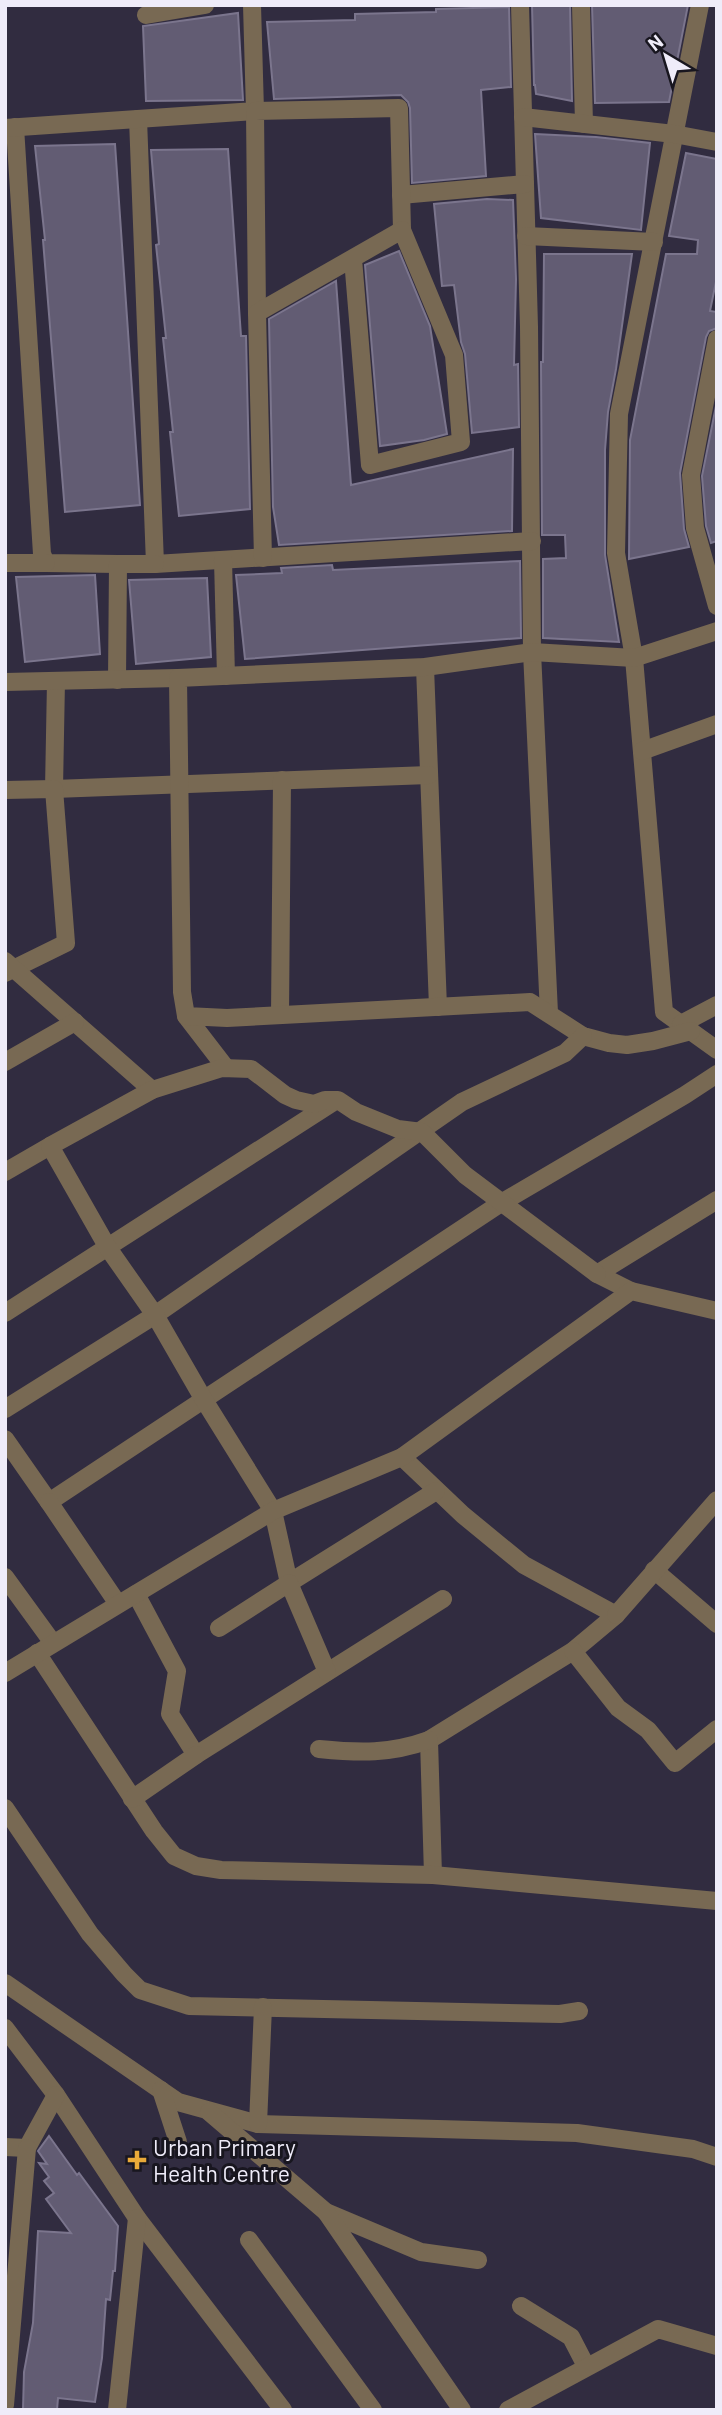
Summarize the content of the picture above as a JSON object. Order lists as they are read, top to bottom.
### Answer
{
  "places": {
    "health": ["Urban Primary Health Centre"]
  },
  "north": "top left"
}
